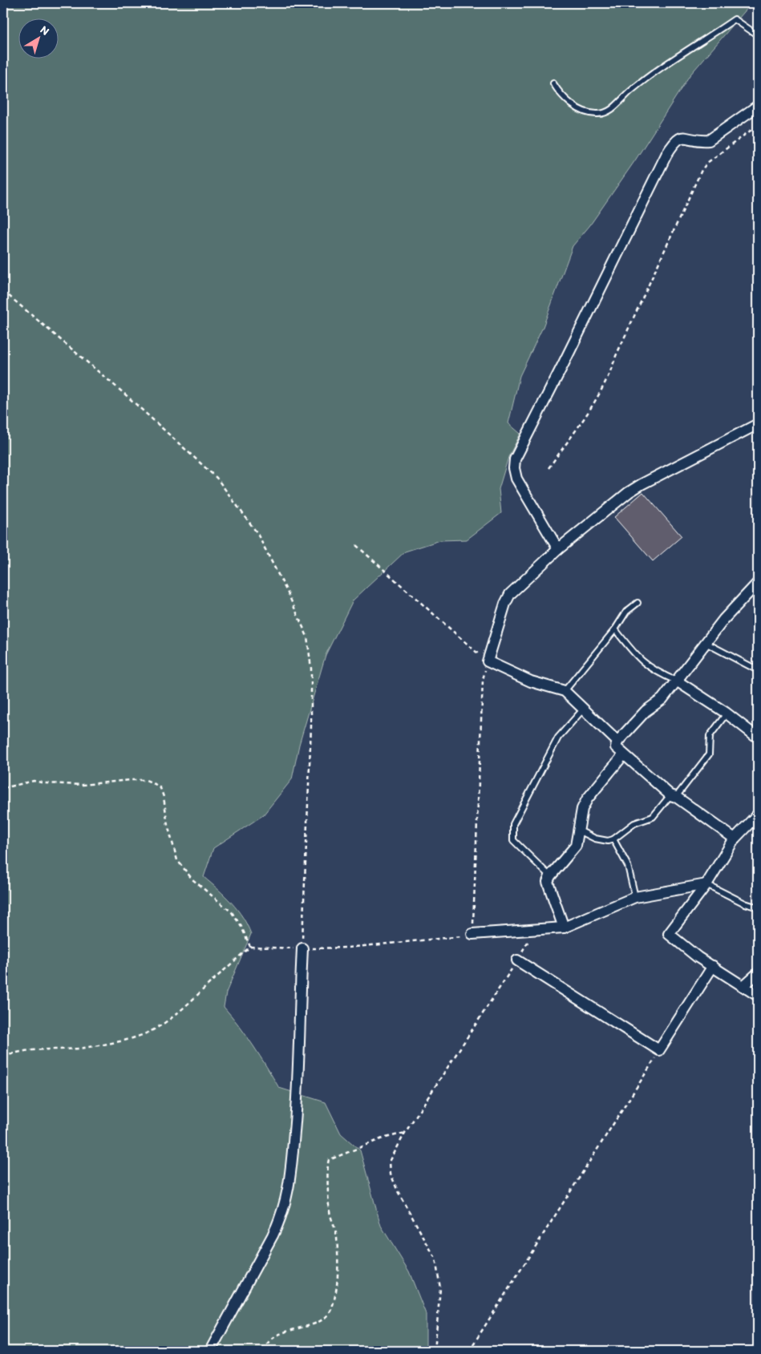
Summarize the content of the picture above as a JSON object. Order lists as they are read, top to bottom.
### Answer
{
  "north": "top right"
}
